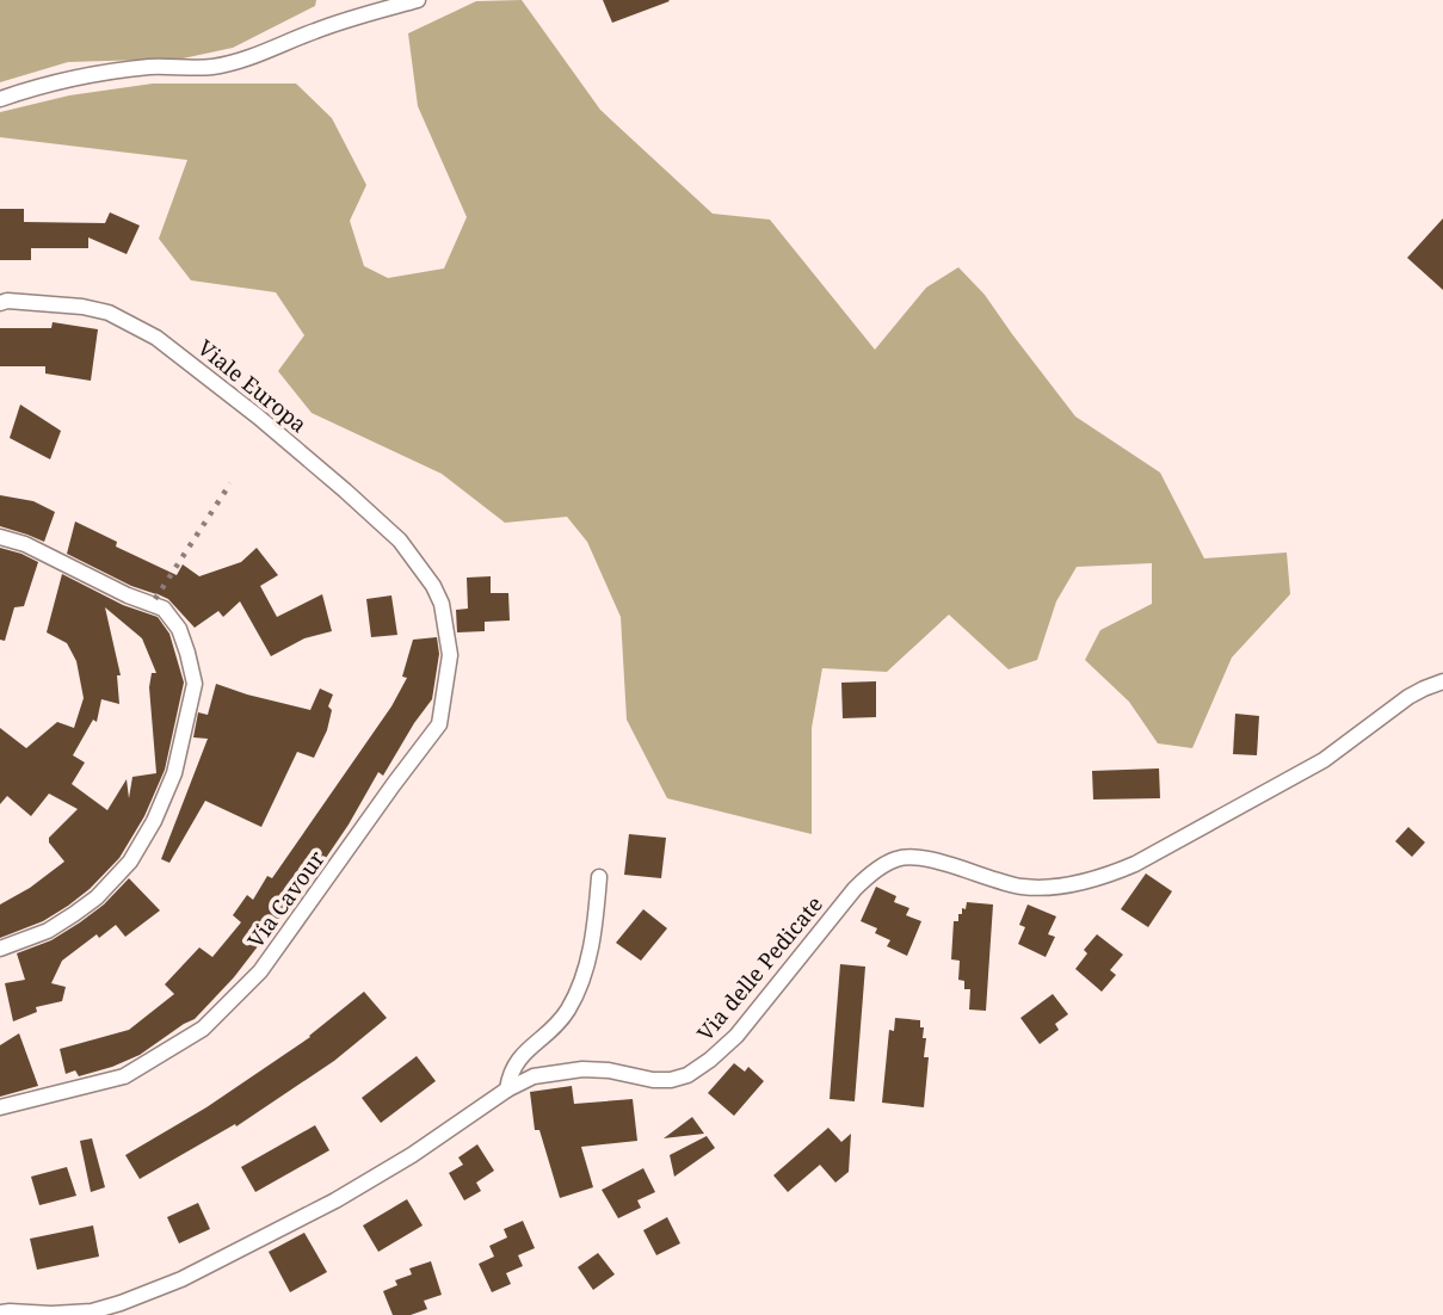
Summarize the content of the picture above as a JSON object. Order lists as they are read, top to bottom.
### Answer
{
  "streets": {
    "street": ["Viale Europa", "Via Cavour", "Via delle Pedicate"]
  },
  "crossings": [
    ["Viale Europa", "Via Cavour"]
  ]
}
